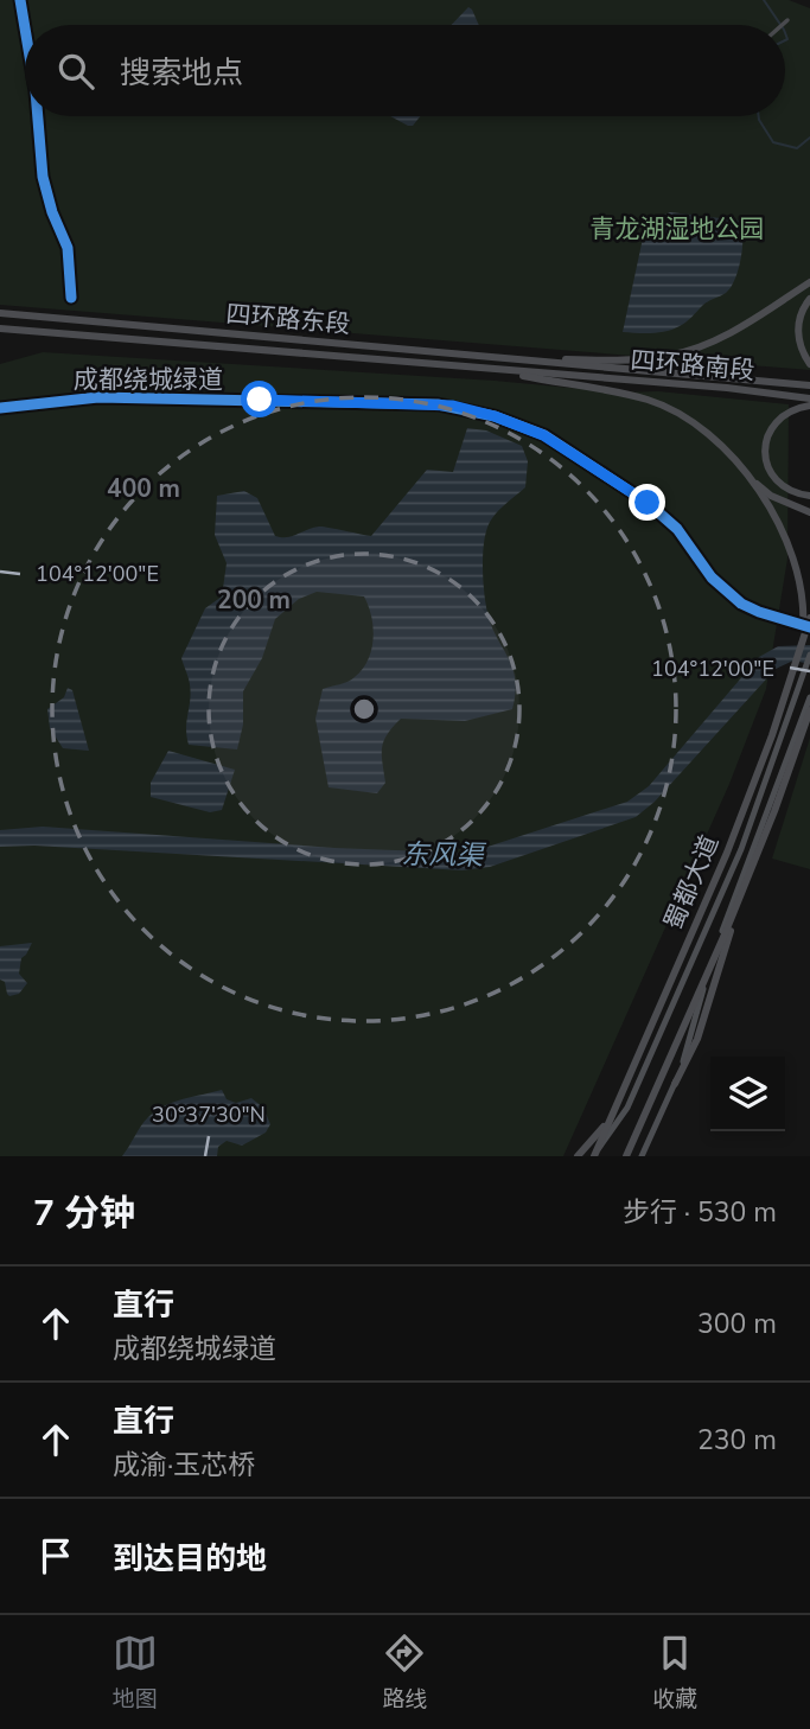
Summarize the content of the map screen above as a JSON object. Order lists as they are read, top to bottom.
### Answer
{
  "streets": {
    "highway": ["四环路东段", "四环路南段", "蜀都大道"],
    "cycle path": ["成都绕城绿道"]
  },
  "crossings": [
    ["四环路东段", "四环路南段"]
  ],
  "water": ["东风渠"],
  "parks": ["青龙湖湿地公园"],
  "page": {
    "search": "搜索地点",
    "heading": ["7 分钟", "步行 · 530 m"],
    "list": [
      ["直行", "成都绕城绿道", "300 m"],
      ["直行", "成渝·玉芯桥", "230 m"],
      "到达目的地"
    ],
    "nav": ["地图", "路线", "收藏"]
  },
  "coordinates": ["104°12'00\"E", "30°37'30\"N"],
  "rings": ["400 m", "200 m"]
}
